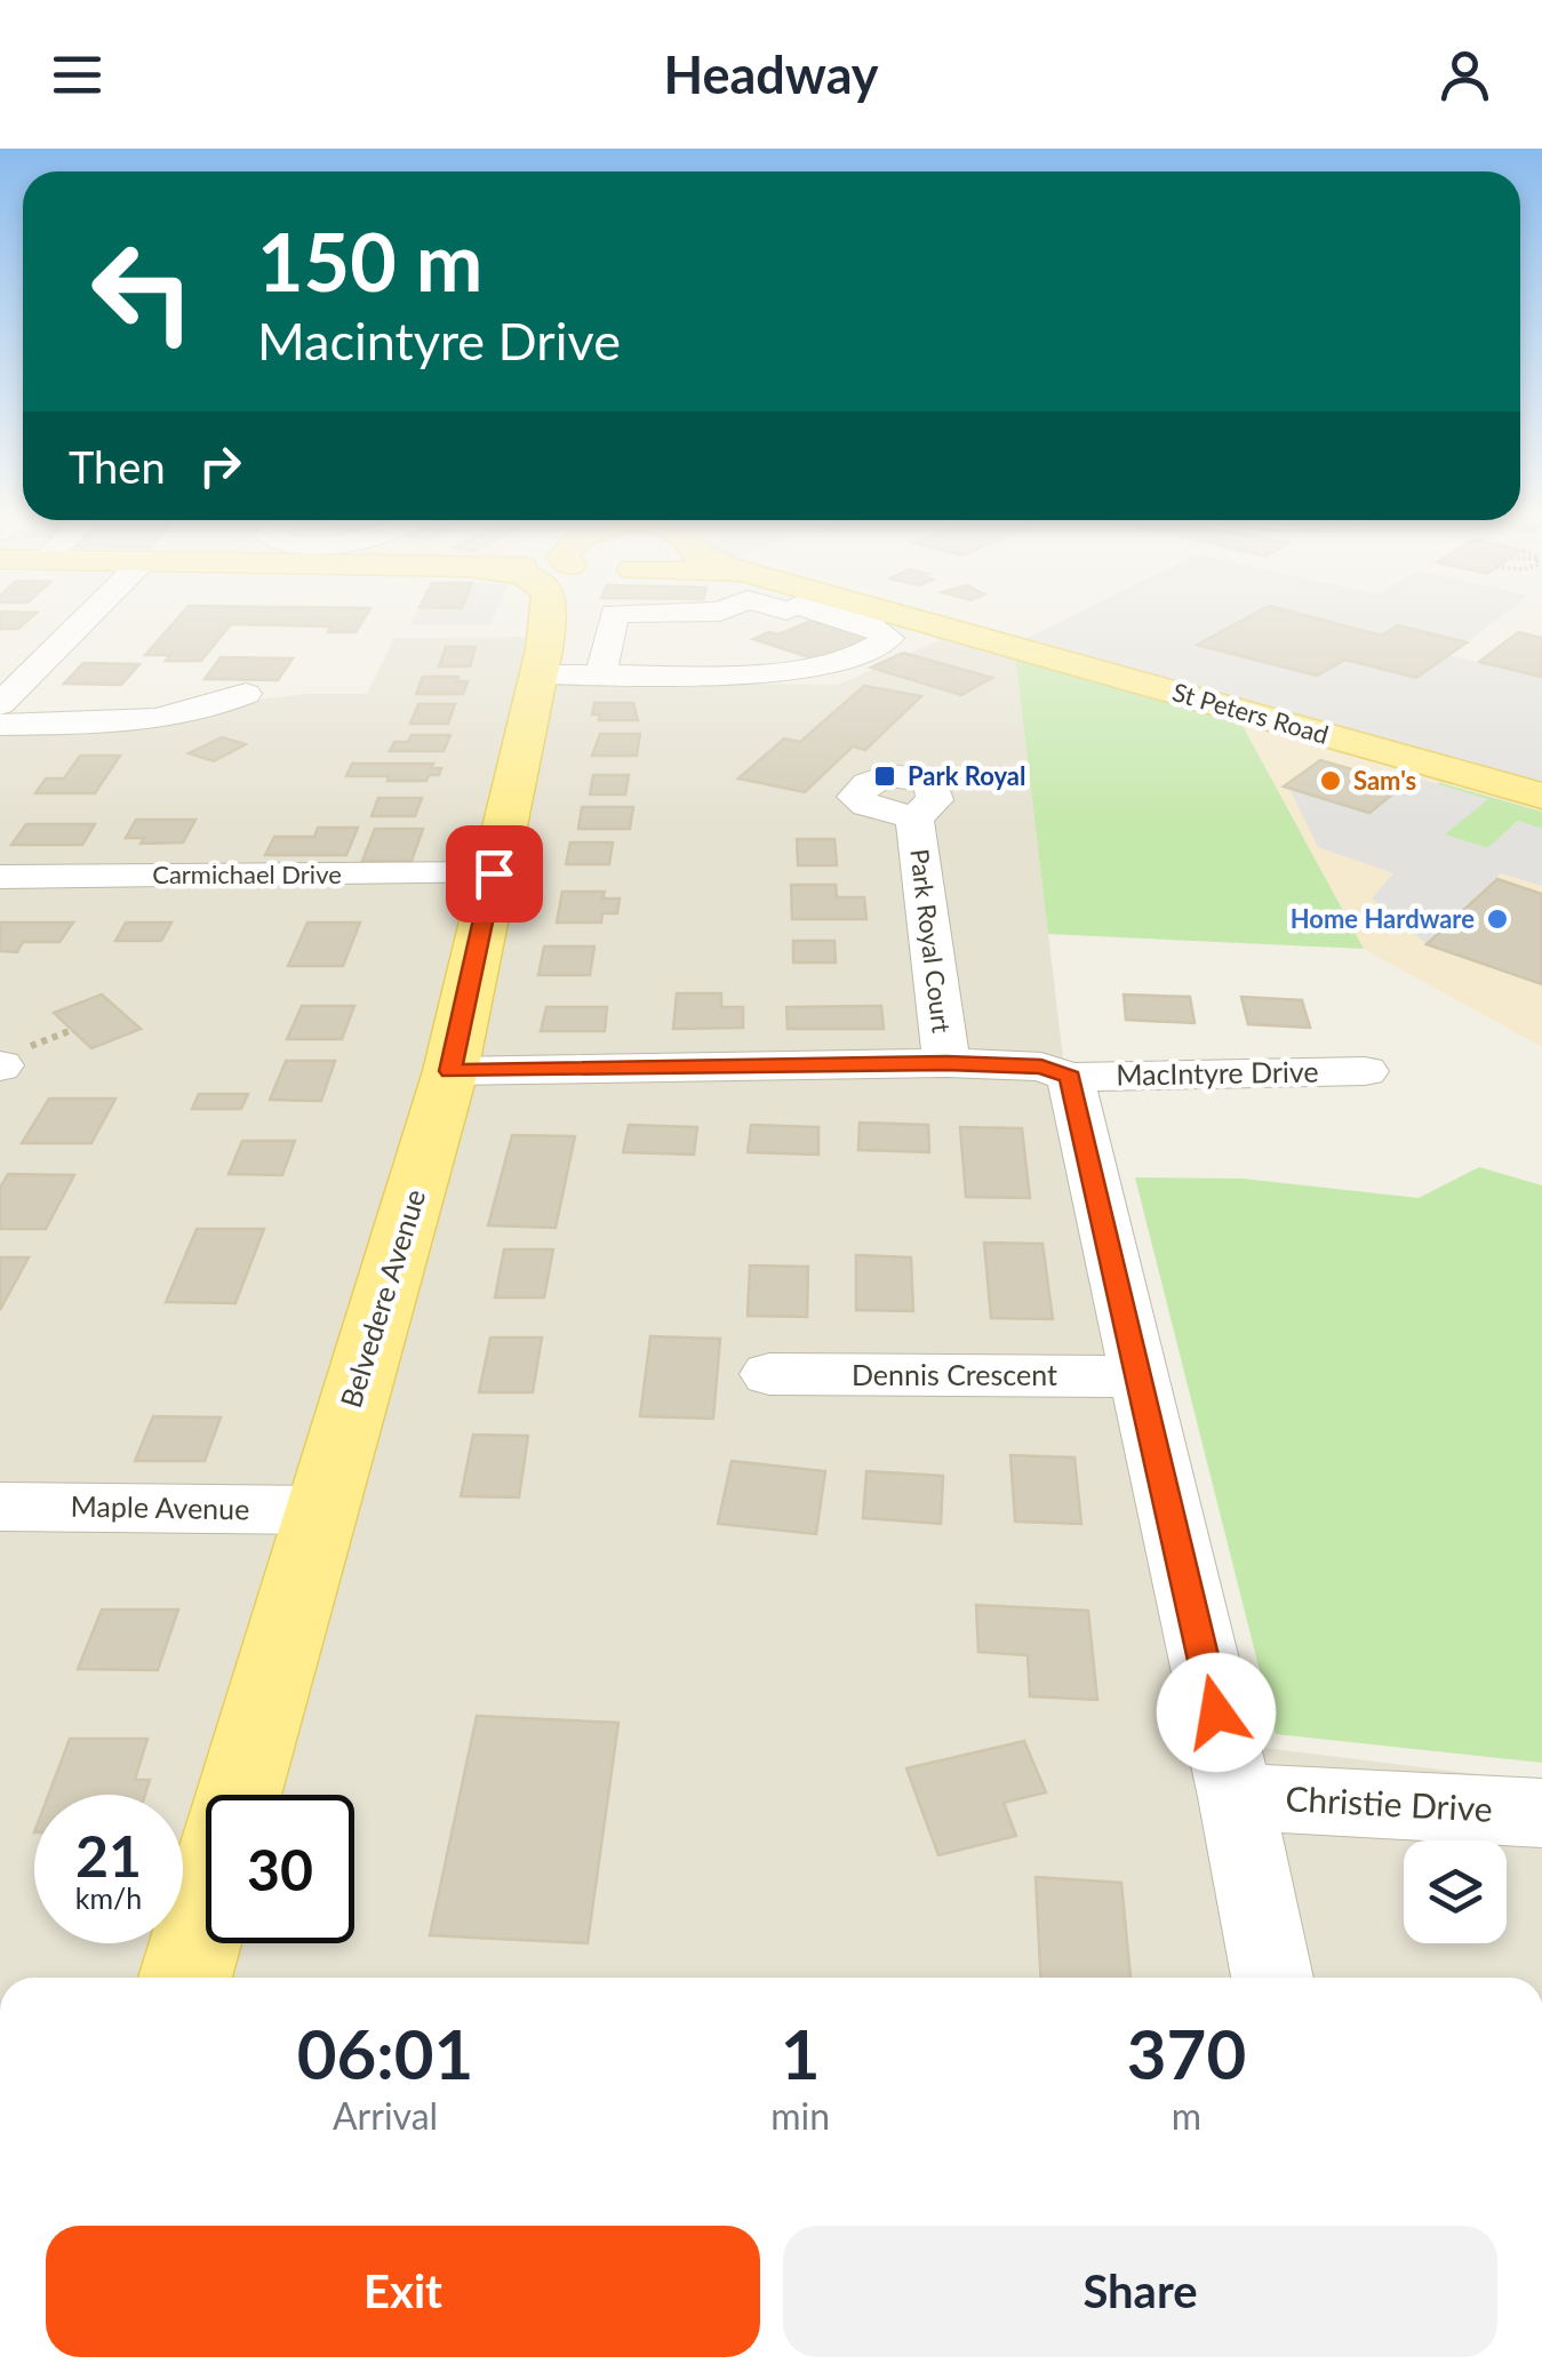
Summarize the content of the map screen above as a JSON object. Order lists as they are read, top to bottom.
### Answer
{
  "streets": {
    "main road": ["St Peters Road", "Belvedere Avenue"],
    "street": [
      "Carmichael Drive",
      "Park Royal Court",
      "MacIntyre Drive",
      "Dennis Crescent",
      "Maple Avenue",
      "Christie Drive"
    ]
  },
  "crossings": [
    ["Carmichael Drive", "Belvedere Avenue"],
    ["Belvedere Avenue", "Maple Avenue"]
  ],
  "places": {
    "transit": ["Park Royal"],
    "other": ["Sam's", "Home Hardware"]
  },
  "page": {
    "header": "Headway",
    "turn": ["150 m", "Macintyre Drive"],
    "then": "Then",
    "speed": "21 km/h",
    "limit": "30",
    "eta": [
      "06:01",
      "Arrival",
      "1",
      "min",
      "370",
      "m"
    ],
    "buttons": ["Exit", "Share"]
  }
}
